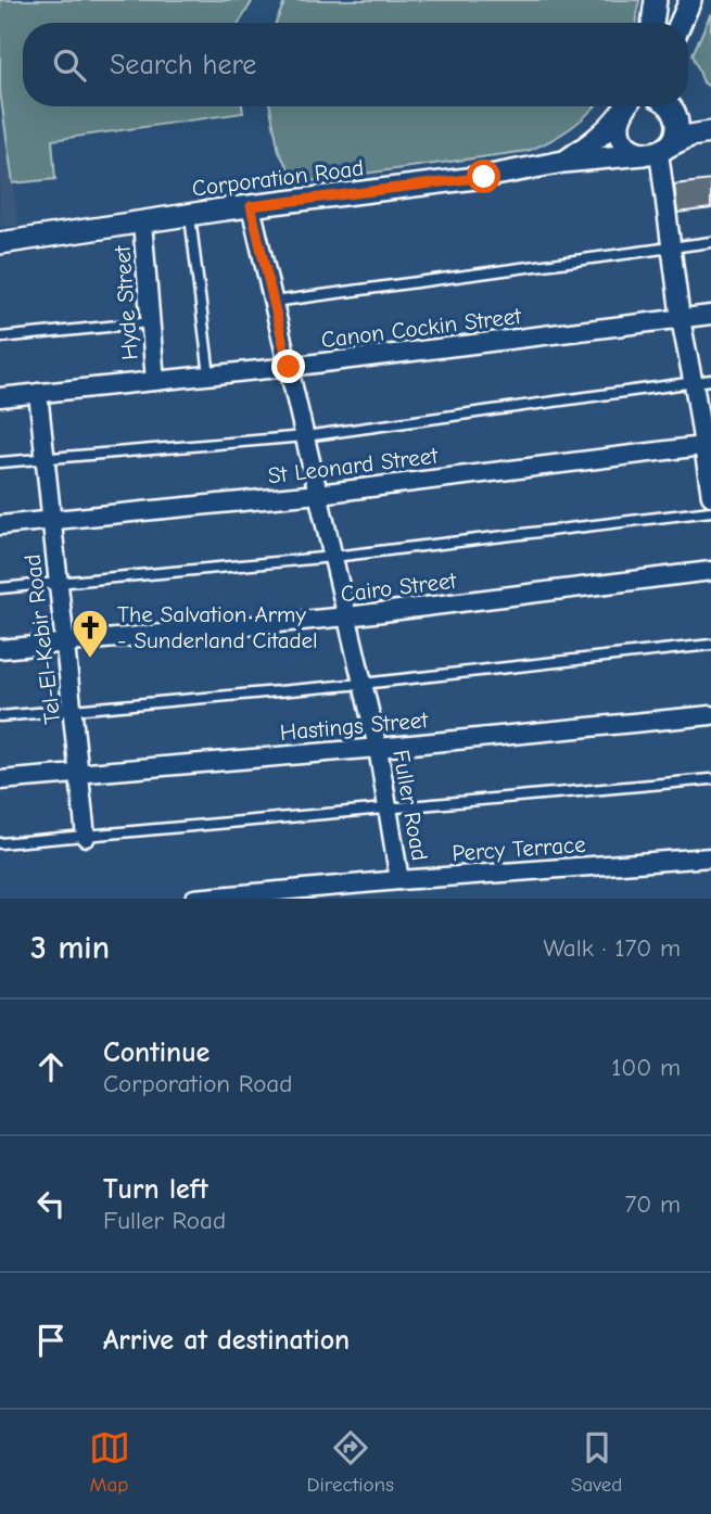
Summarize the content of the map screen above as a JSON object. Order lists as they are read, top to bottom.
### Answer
{
  "streets": {
    "street": [
      "Corporation Road",
      "Hyde Street",
      "Canon Cockin Street",
      "St Leonard Street",
      "Cairo Street",
      "Tel-El-Kebir Road",
      "Hastings Street",
      "Fuller Road",
      "Percy Terrace"
    ]
  },
  "crossings": [
    ["Corporation Road", "Hyde Street"],
    ["Corporation Road", "Fuller Road"],
    ["Hyde Street", "Canon Cockin Street"],
    ["Canon Cockin Street", "Tel-El-Kebir Road"],
    ["Canon Cockin Street", "Fuller Road"],
    ["St Leonard Street", "Tel-El-Kebir Road"],
    ["St Leonard Street", "Fuller Road"],
    ["Cairo Street", "Tel-El-Kebir Road"],
    ["Cairo Street", "Fuller Road"],
    ["Tel-El-Kebir Road", "Hastings Street"],
    ["Hastings Street", "Fuller Road"],
    ["Fuller Road", "Percy Terrace"]
  ],
  "places": {
    "church": ["The Salvation Army - Sunderland Citadel"]
  },
  "page": {
    "search": "Search here",
    "heading": ["3 min", "Walk · 170 m"],
    "list": [
      ["Continue", "Corporation Road", "100 m"],
      ["Turn left", "Fuller Road", "70 m"],
      "Arrive at destination"
    ],
    "nav": ["Map", "Directions", "Saved"]
  }
}
